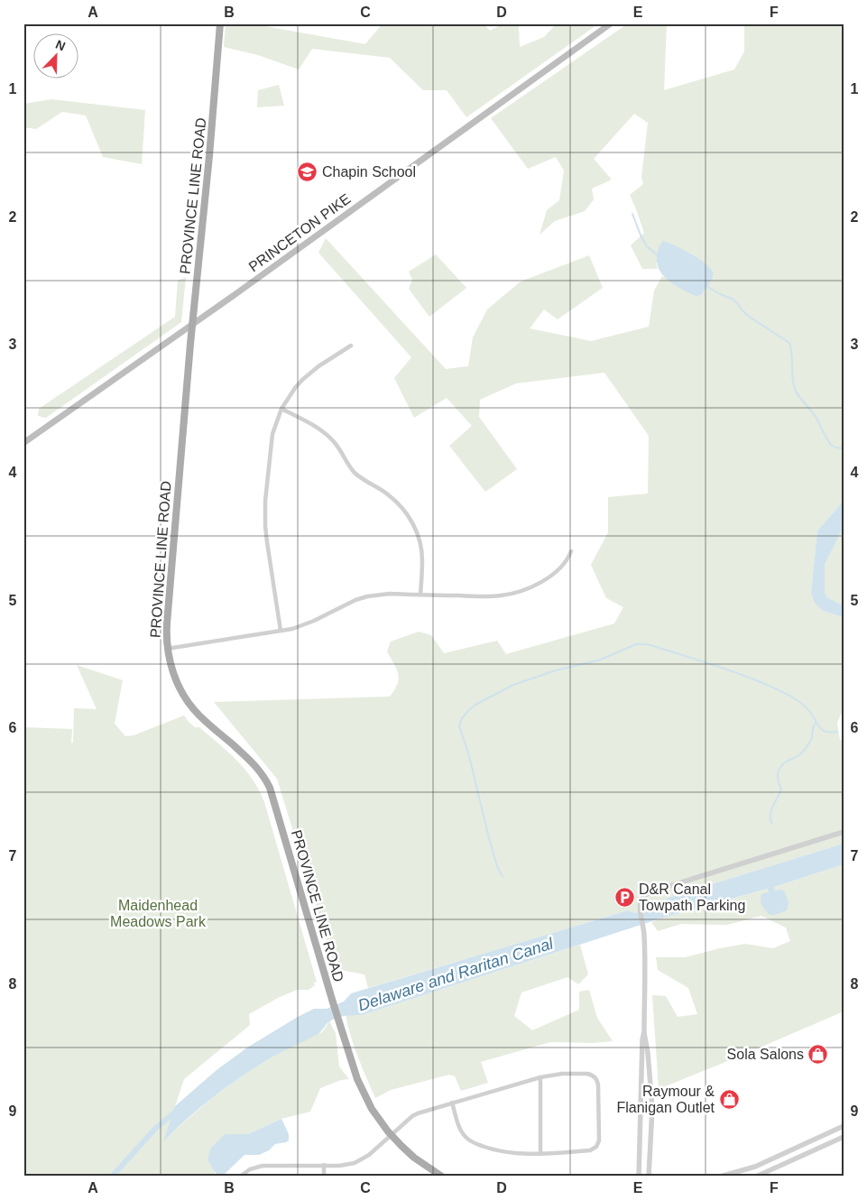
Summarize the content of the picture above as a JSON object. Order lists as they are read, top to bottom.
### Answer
{
  "streets": {
    "main road": ["PROVINCE LINE ROAD", "PRINCETON PIKE"]
  },
  "crossings": [
    ["PROVINCE LINE ROAD", "PRINCETON PIKE"]
  ],
  "water": ["Delaware and Raritan Canal"],
  "parks": ["Maidenhead Meadows Park"],
  "places": {
    "school or university": ["Chapin School"],
    "parking": ["D&R Canal Towpath Parking"],
    "shop": ["Sola Salons", "Raymour & Flanigan Outlet"]
  },
  "north": "top right",
  "grid": {
    "columns": [
      "A",
      "B",
      "C",
      "D",
      "E",
      "F"
    ],
    "rows": [
      "1",
      "2",
      "3",
      "4",
      "5",
      "6",
      "7",
      "8",
      "9"
    ]
  }
}
